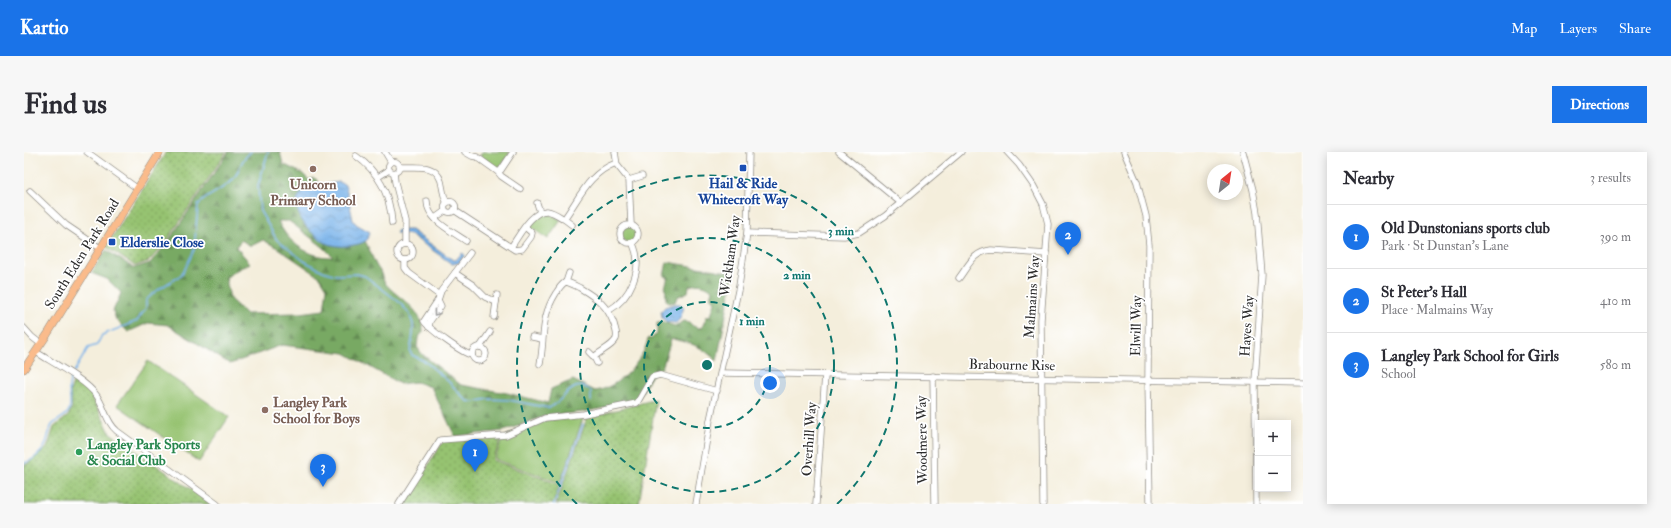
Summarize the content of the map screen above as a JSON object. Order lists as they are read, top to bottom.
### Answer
{
  "streets": {
    "main road": ["South Eden Park Road"],
    "street": [
      "Wickham Way",
      "Malmains Way",
      "Elwill Way",
      "Hayes Way",
      "Brabourne Rise",
      "Overhill Way",
      "Woodmere Way"
    ]
  },
  "crossings": [
    ["Wickham Way", "Brabourne Rise"],
    ["Malmains Way", "Brabourne Rise"],
    ["Elwill Way", "Brabourne Rise"],
    ["Hayes Way", "Brabourne Rise"],
    ["Brabourne Rise", "Overhill Way"],
    ["Brabourne Rise", "Woodmere Way"]
  ],
  "places": {
    "transit": ["Hail & Ride Whitecroft Way", "Elderslie Close"],
    "other": ["Unicorn Primary School", "Langley Park School for Boys", "Langley Park Sports & Social Club"]
  },
  "north": "top right",
  "page": {
    "header": "Kartio",
    "nav": ["Map", "Layers", "Share"],
    "buttons": "Directions",
    "title": "Find us",
    "heading": ["Nearby", "3 results"],
    "list": [
      {
        "mark": "1",
        "name": "Old Dunstonians sports club",
        "note": "Park · St Dunstan's Lane",
        "value": "390 m"
      },
      {
        "mark": "2",
        "name": "St Peter's Hall",
        "note": "Place · Malmains Way",
        "value": "410 m"
      },
      {
        "mark": "3",
        "name": "Langley Park School for Girls",
        "note": "School",
        "value": "580 m"
      }
    ],
    "pins": ["2", "1", "3"],
    "map_buttons": ["+", "−"]
  },
  "rings": ["3 min", "2 min", "1 min"]
}
